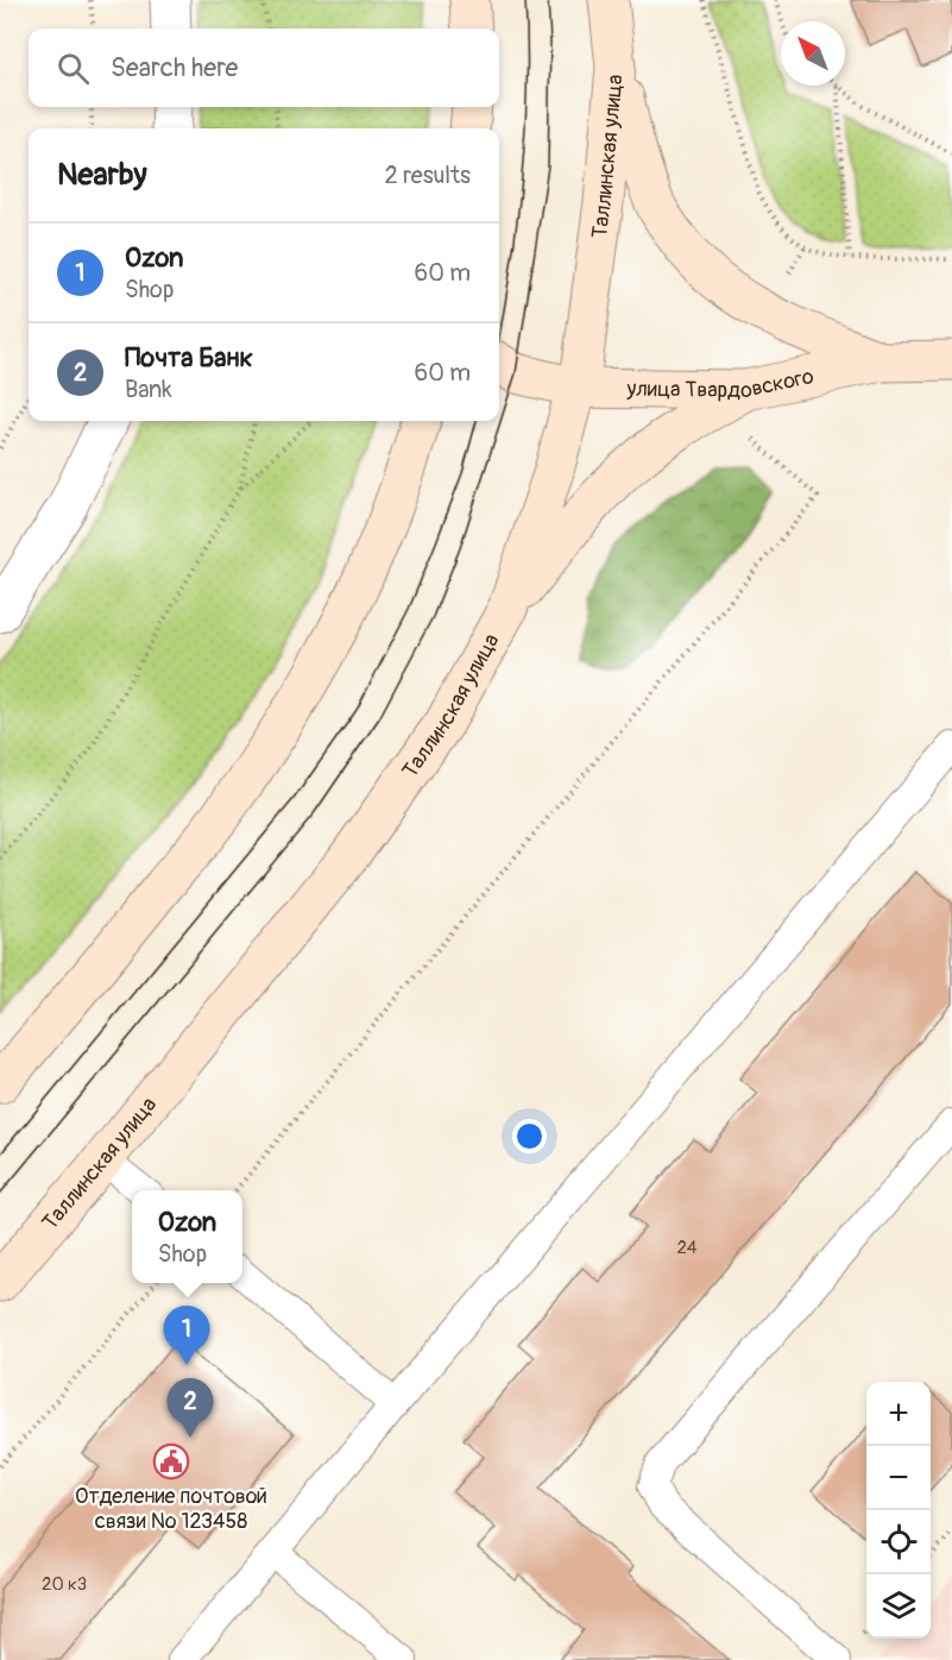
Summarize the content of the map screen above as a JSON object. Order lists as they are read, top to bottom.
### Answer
{
  "streets": {
    "main road": ["Таллинская улица", "улица Твардовского"]
  },
  "crossings": [
    ["Таллинская улица", "улица Твардовского"]
  ],
  "places": {
    "public building": ["Отделение почтовой связи № 123458"]
  },
  "house_numbers": ["24", "20 к3"],
  "north": "top left",
  "page": {
    "search": "Search here",
    "heading": ["Nearby", "2 results"],
    "list": [
      {
        "mark": "1",
        "name": "Ozon",
        "note": "Shop",
        "value": "60 m"
      },
      {
        "mark": "2",
        "name": "Почта Банк",
        "note": "Bank",
        "value": "60 m"
      }
    ],
    "popup": ["Ozon", "Shop"],
    "pins": ["1", "2"],
    "map_buttons": ["+", "−"]
  }
}
